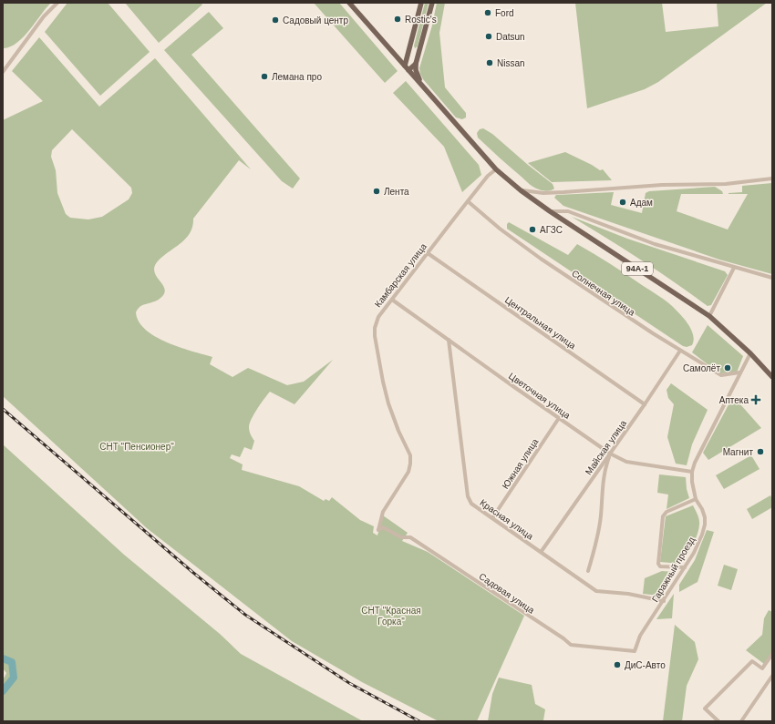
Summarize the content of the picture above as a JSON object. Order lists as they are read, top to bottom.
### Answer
{
  "streets": {
    "main road": ["94А-1"],
    "street": [
      "Камбарская улица",
      "Солнечная улица",
      "Центральная улица",
      "Цветочная улица",
      "Майская улица",
      "Южная улица",
      "Красная улица",
      "Гаражный проезд",
      "Садовая улица"
    ]
  },
  "crossings": [
    ["94А-1", "Гаражный проезд"],
    ["Камбарская улица", "Солнечная улица"],
    ["Камбарская улица", "Центральная улица"],
    ["Камбарская улица", "Цветочная улица"],
    ["Камбарская улица", "Садовая улица"],
    ["Солнечная улица", "Майская улица"],
    ["Солнечная улица", "Гаражный проезд"],
    ["Центральная улица", "Майская улица"],
    ["Цветочная улица", "Майская улица"],
    ["Цветочная улица", "Южная улица"],
    ["Цветочная улица", "Красная улица"],
    ["Цветочная улица", "Гаражный проезд"],
    ["Майская улица", "Красная улица"],
    ["Южная улица", "Красная улица"],
    ["Красная улица", "Гаражный проезд"],
    ["Гаражный проезд", "Садовая улица"]
  ],
  "parks": ["СНТ \"Пенсионер\"", "СНТ \"Красная Горка\""],
  "places": {
    "other": [
      "Ford",
      "Rostic's",
      "Садовый центр",
      "Datsun",
      "Nissan",
      "Лемана про",
      "Лента",
      "Адам",
      "АГЗС",
      "Самолёт",
      "Магнит",
      "ДиС-Авто"
    ],
    "health": ["Аптека"]
  }
}
